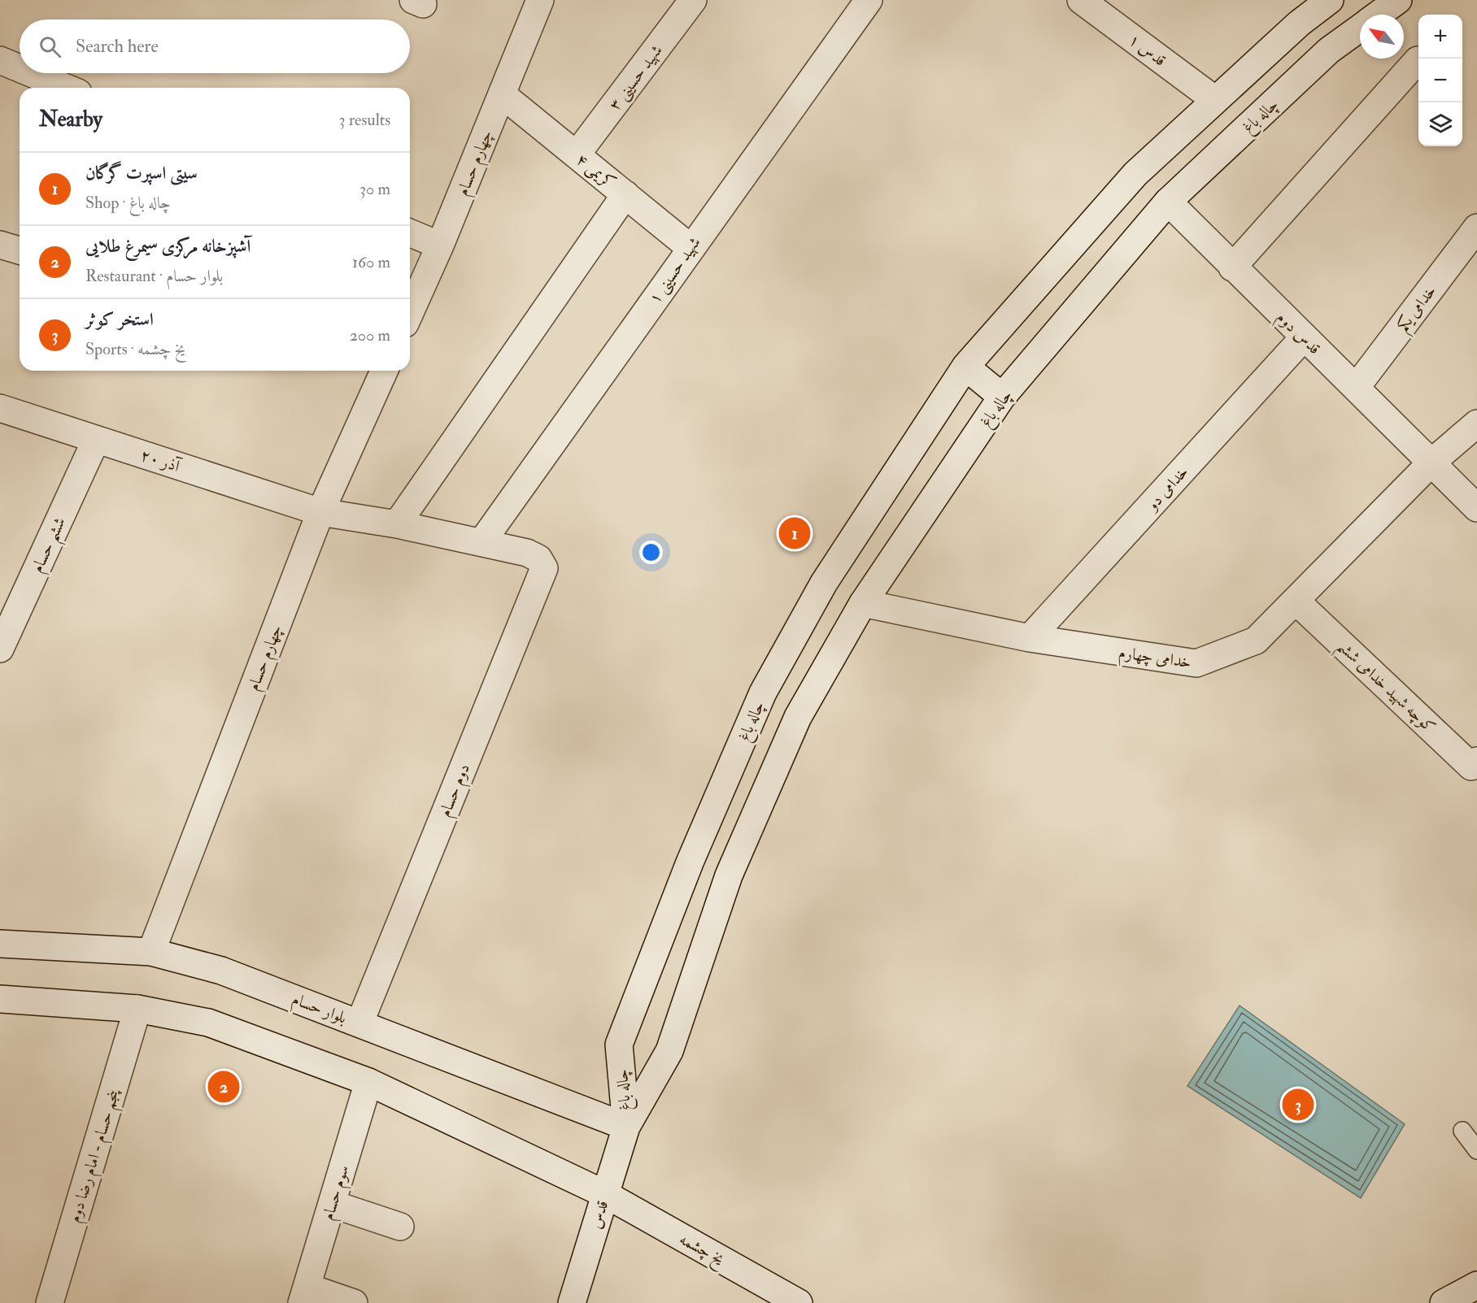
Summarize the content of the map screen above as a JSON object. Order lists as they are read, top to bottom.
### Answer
{
  "streets": {
    "street": [
      "قدس ۱",
      "۳ شهید حسینی",
      "چاله باغ",
      "چهارم حسام",
      "کریمی ۴",
      "۱ شهید حسینی",
      "خدامی یکم",
      "قدس دوم",
      "۲۰ آذر",
      "خدامی دو",
      "ششم حسام",
      "خدامی چهارم",
      "کوچه شهید خدامی ششم",
      "دوم حسام",
      "بلوار حسام",
      "پنجم حسام - امام رضا دوم",
      "سوم حسام",
      "قدس",
      "یخ چشمه"
    ]
  },
  "crossings": [
    ["قدس ۱", "چاله باغ"],
    ["۳ شهید حسینی", "کریمی ۴"],
    ["چاله باغ", "قدس دوم"],
    ["چاله باغ", "خدامی چهارم"],
    ["چاله باغ", "بلوار حسام"],
    ["چاله باغ", "قدس"],
    ["چهارم حسام", "کریمی ۴"],
    ["چهارم حسام", "۲۰ آذر"],
    ["چهارم حسام", "بلوار حسام"],
    ["کریمی ۴", "۱ شهید حسینی"],
    ["۱ شهید حسینی", "۲۰ آذر"],
    ["خدامی یکم", "قدس دوم"],
    ["قدس دوم", "خدامی دو"],
    ["قدس دوم", "خدامی چهارم"],
    ["۲۰ آذر", "ششم حسام"],
    ["۲۰ آذر", "دوم حسام"],
    ["خدامی دو", "خدامی چهارم"],
    ["خدامی چهارم", "کوچه شهید خدامی ششم"],
    ["دوم حسام", "بلوار حسام"],
    ["بلوار حسام", "قدس"],
    ["قدس", "یخ چشمه"]
  ],
  "north": "top left",
  "page": {
    "map_buttons": ["+", "−"],
    "search": "Search here",
    "heading": ["Nearby", "3 results"],
    "list": [
      {
        "mark": "1",
        "name": "سیتی اسپرت گرگان",
        "note": "Shop · چاله باغ",
        "value": "30 m"
      },
      {
        "mark": "2",
        "name": "آشپزخانه مرکزی سیمرغ طلایی",
        "note": "Restaurant · بلوار حسام",
        "value": "160 m"
      },
      {
        "mark": "3",
        "name": "استخر کوثر",
        "note": "Sports · یخ چشمه",
        "value": "200 m"
      }
    ],
    "pins": ["1", "2", "3"]
  }
}
